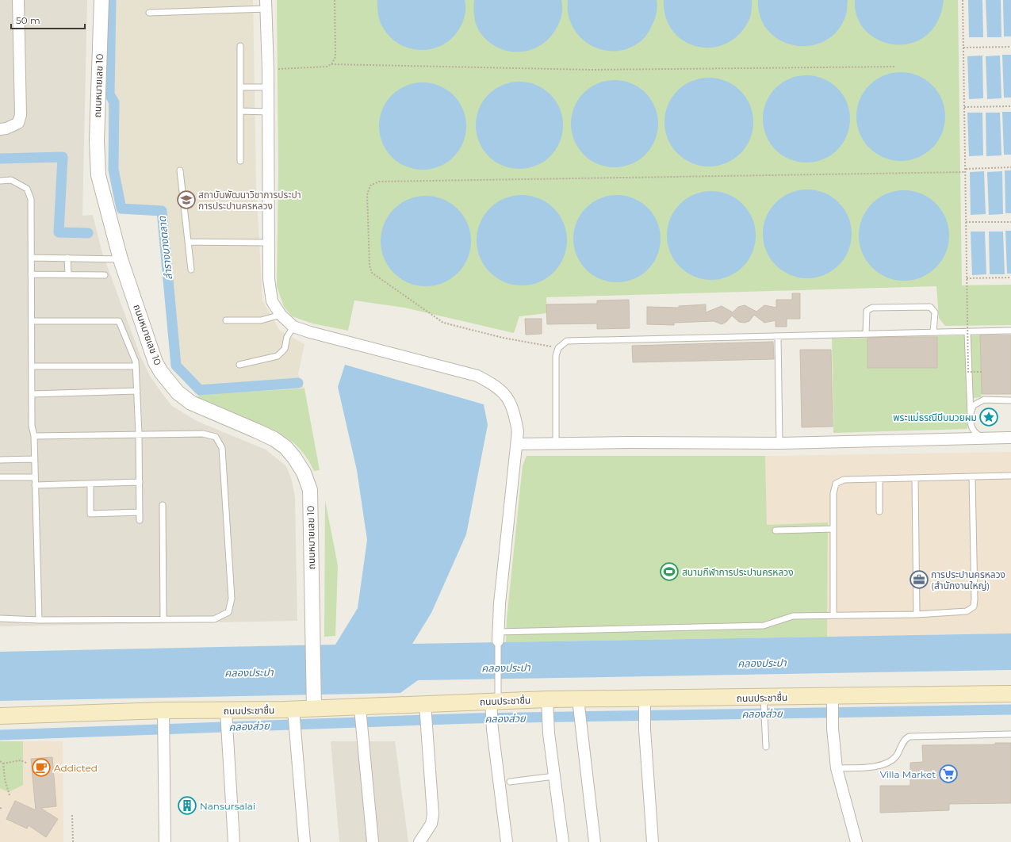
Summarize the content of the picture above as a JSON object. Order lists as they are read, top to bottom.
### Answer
{
  "streets": {
    "main road": ["ถนนประชาชื่น"],
    "street": ["ถนนหมายเลข 10"]
  },
  "crossings": [
    ["ถนนหมายเลข 10", "ถนนประชาชื่น"]
  ],
  "water": ["ลำรางบางตลาด", "คลองประปา", "คลองส่วย"],
  "places": {
    "school or university": ["สถาบันพัฒนาวิชาการประปา การประปานครหลวง"],
    "place": ["พระแม่ธรณีบีบมวยผม"],
    "sports": ["สนามกีฬาการประปานครหลวง"],
    "office": ["การประปานครหลวง (สำนักงานใหญ่)"],
    "cafe": ["Addicted"],
    "supermarket": ["Villa Market"],
    "building": ["Nansursalai"]
  },
  "scale_bar": "50 m"
}
